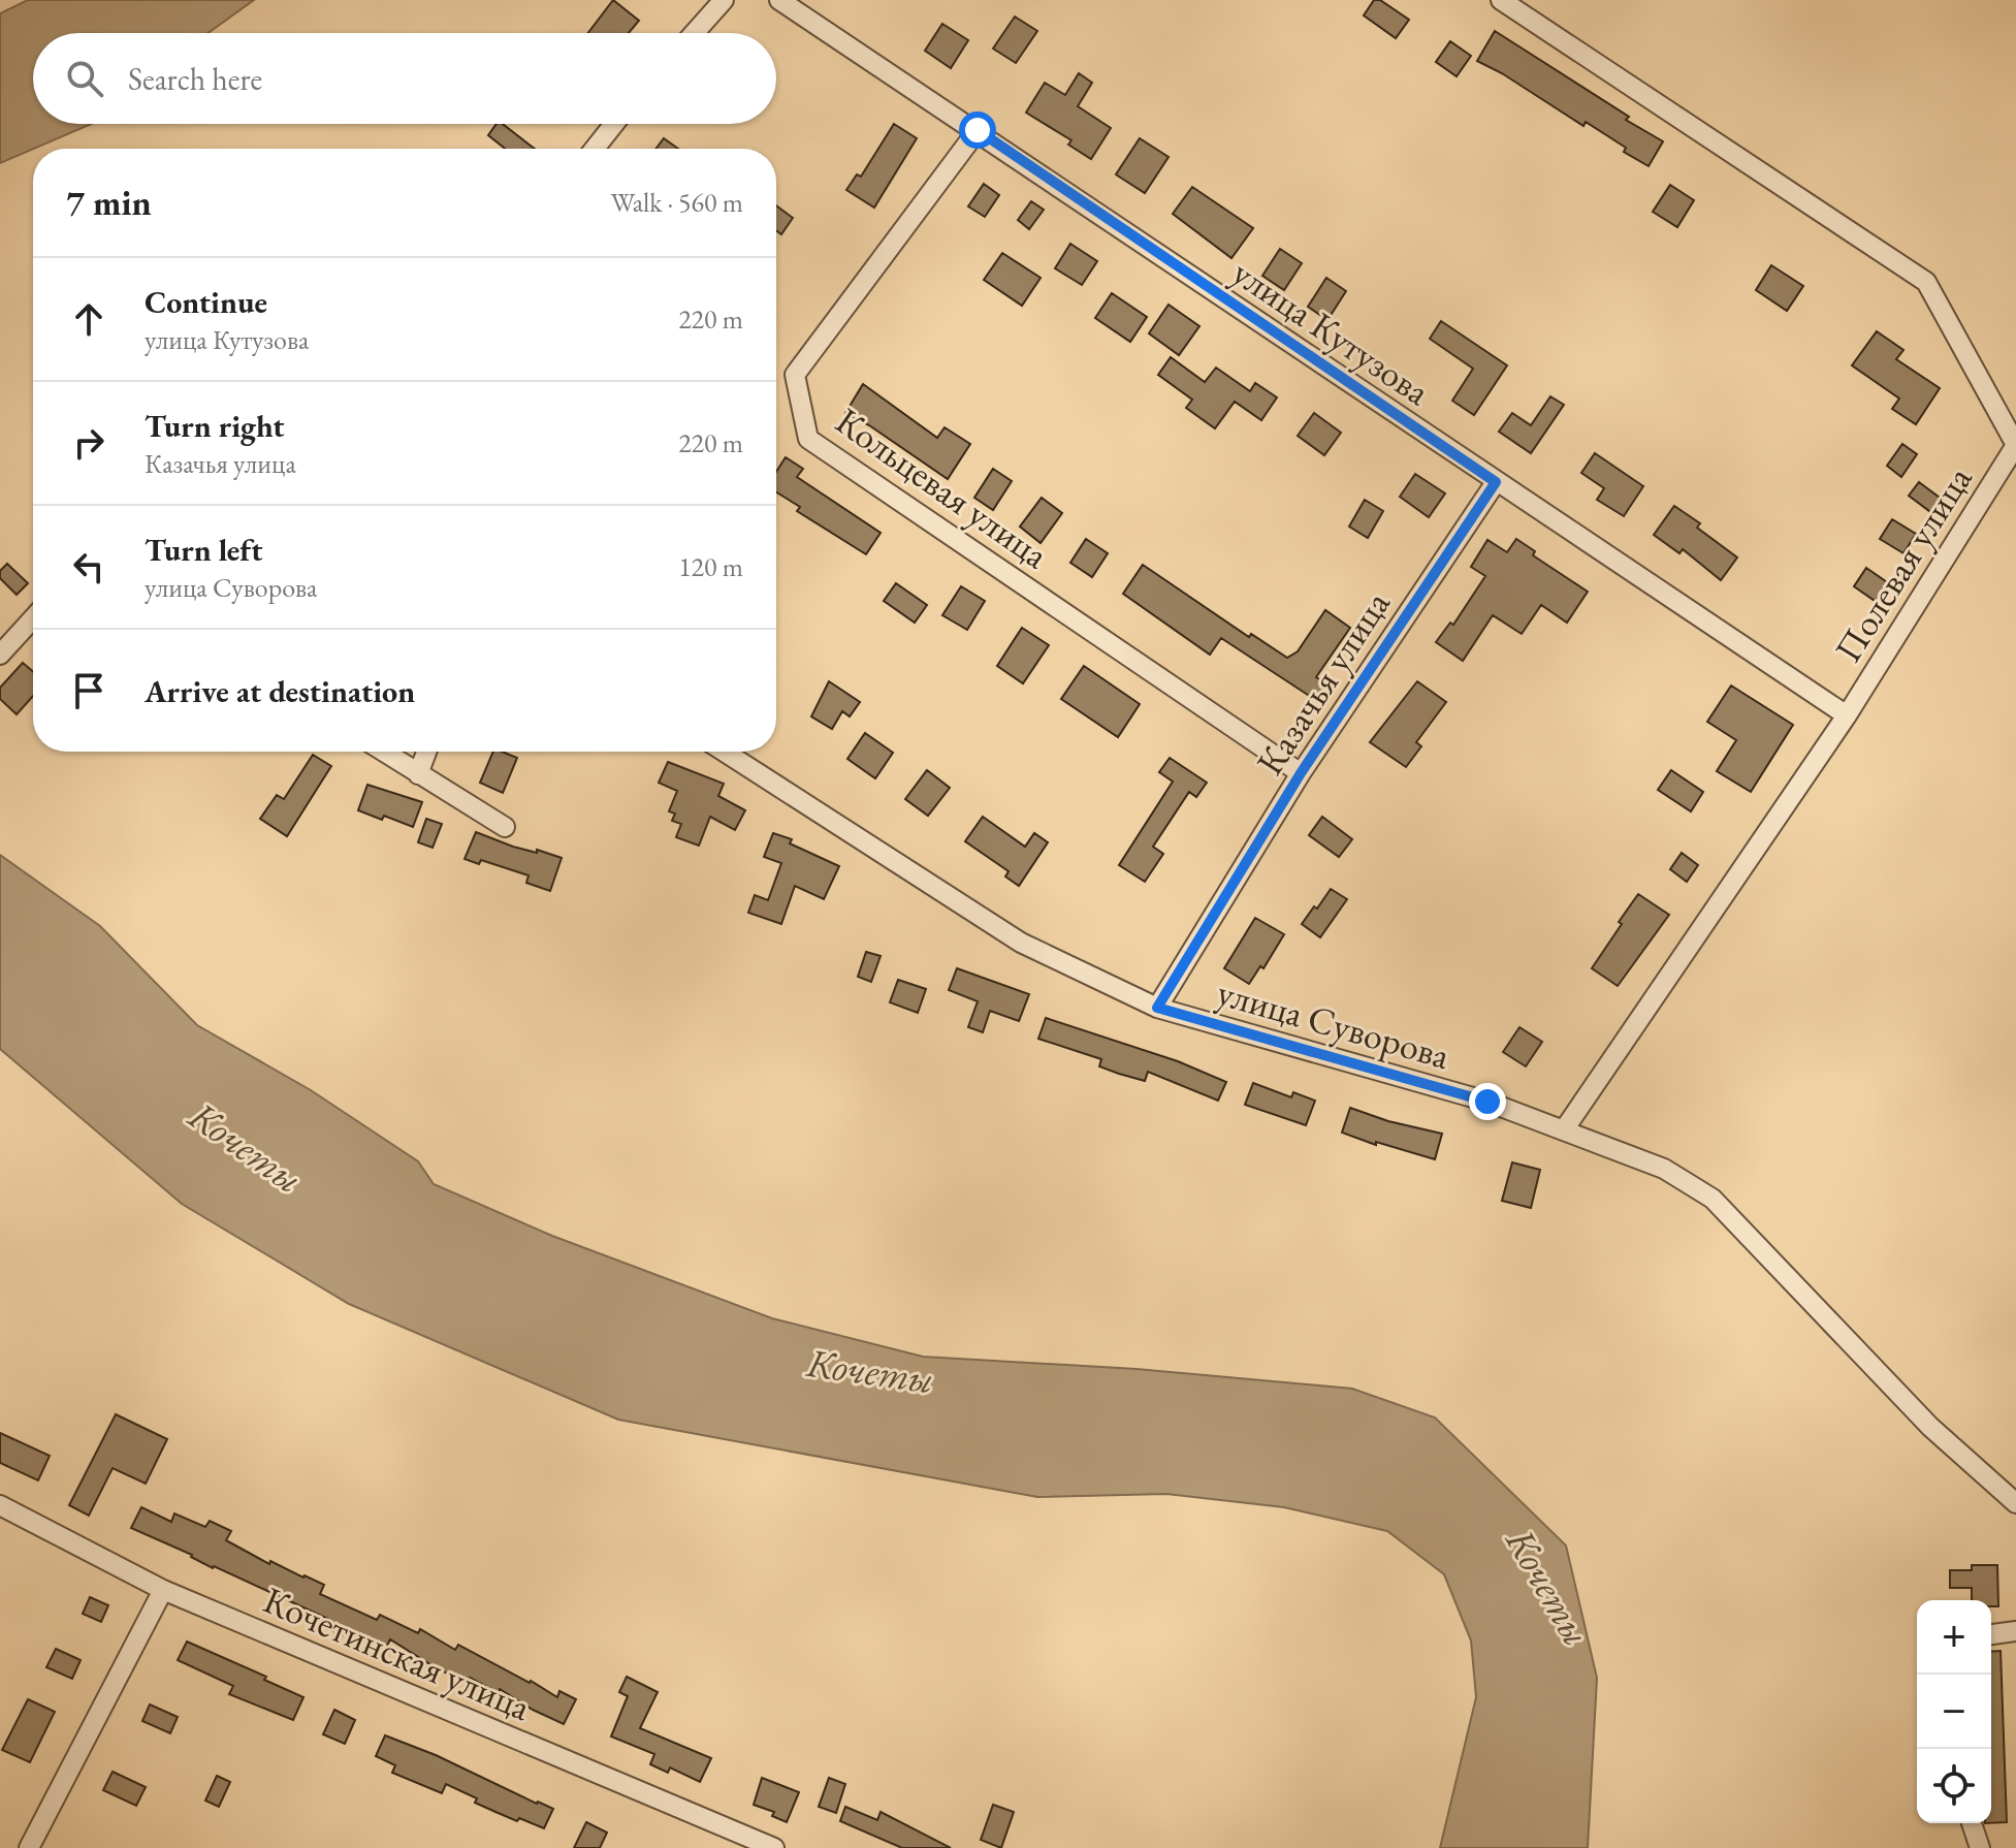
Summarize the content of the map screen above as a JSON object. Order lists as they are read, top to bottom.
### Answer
{
  "streets": {
    "street": [
      "улица Кутузова",
      "Кольцевая улица",
      "Полевая улица",
      "Казачья улица",
      "улица Суворова",
      "Кочетинская улица"
    ]
  },
  "crossings": [
    ["улица Кутузова", "Кольцевая улица"],
    ["улица Кутузова", "Полевая улица"],
    ["улица Кутузова", "Казачья улица"],
    ["Кольцевая улица", "Казачья улица"],
    ["Полевая улица", "улица Суворова"],
    ["Казачья улица", "улица Суворова"]
  ],
  "water": ["Кочеты"],
  "page": {
    "search": "Search here",
    "heading": ["7 min", "Walk · 560 m"],
    "list": [
      ["Continue", "улица Кутузова", "220 m"],
      ["Turn right", "Казачья улица", "220 m"],
      ["Turn left", "улица Суворова", "120 m"],
      "Arrive at destination"
    ],
    "map_buttons": ["+", "−"]
  }
}
